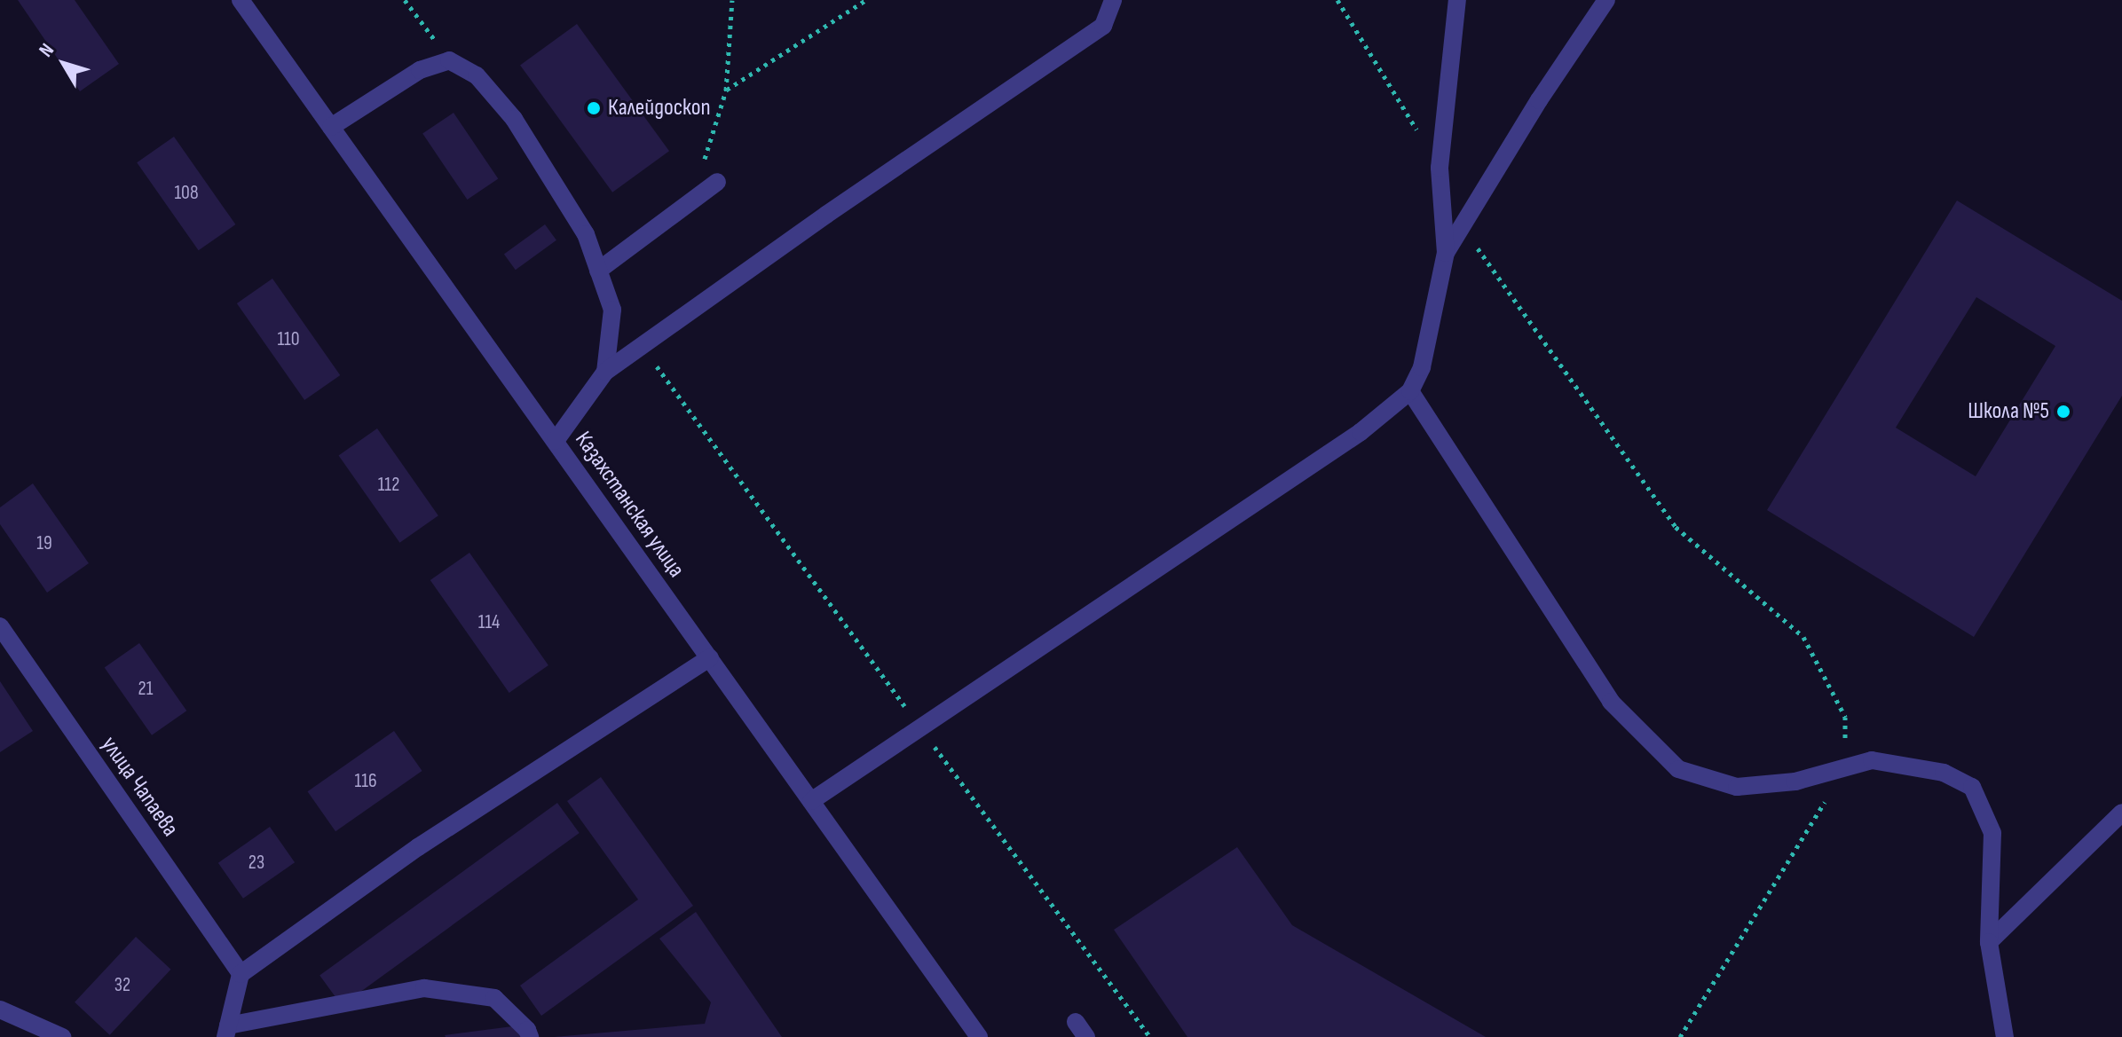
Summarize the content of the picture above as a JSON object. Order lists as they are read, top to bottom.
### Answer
{
  "streets": {
    "street": ["Казахстанская улица", "улица Чапаева"]
  },
  "places": ["Калейдоскоп", "Школа №5"],
  "house_numbers": [
    "108",
    "110",
    "112",
    "19",
    "114",
    "21",
    "116",
    "23",
    "32"
  ],
  "north": "top left"
}
